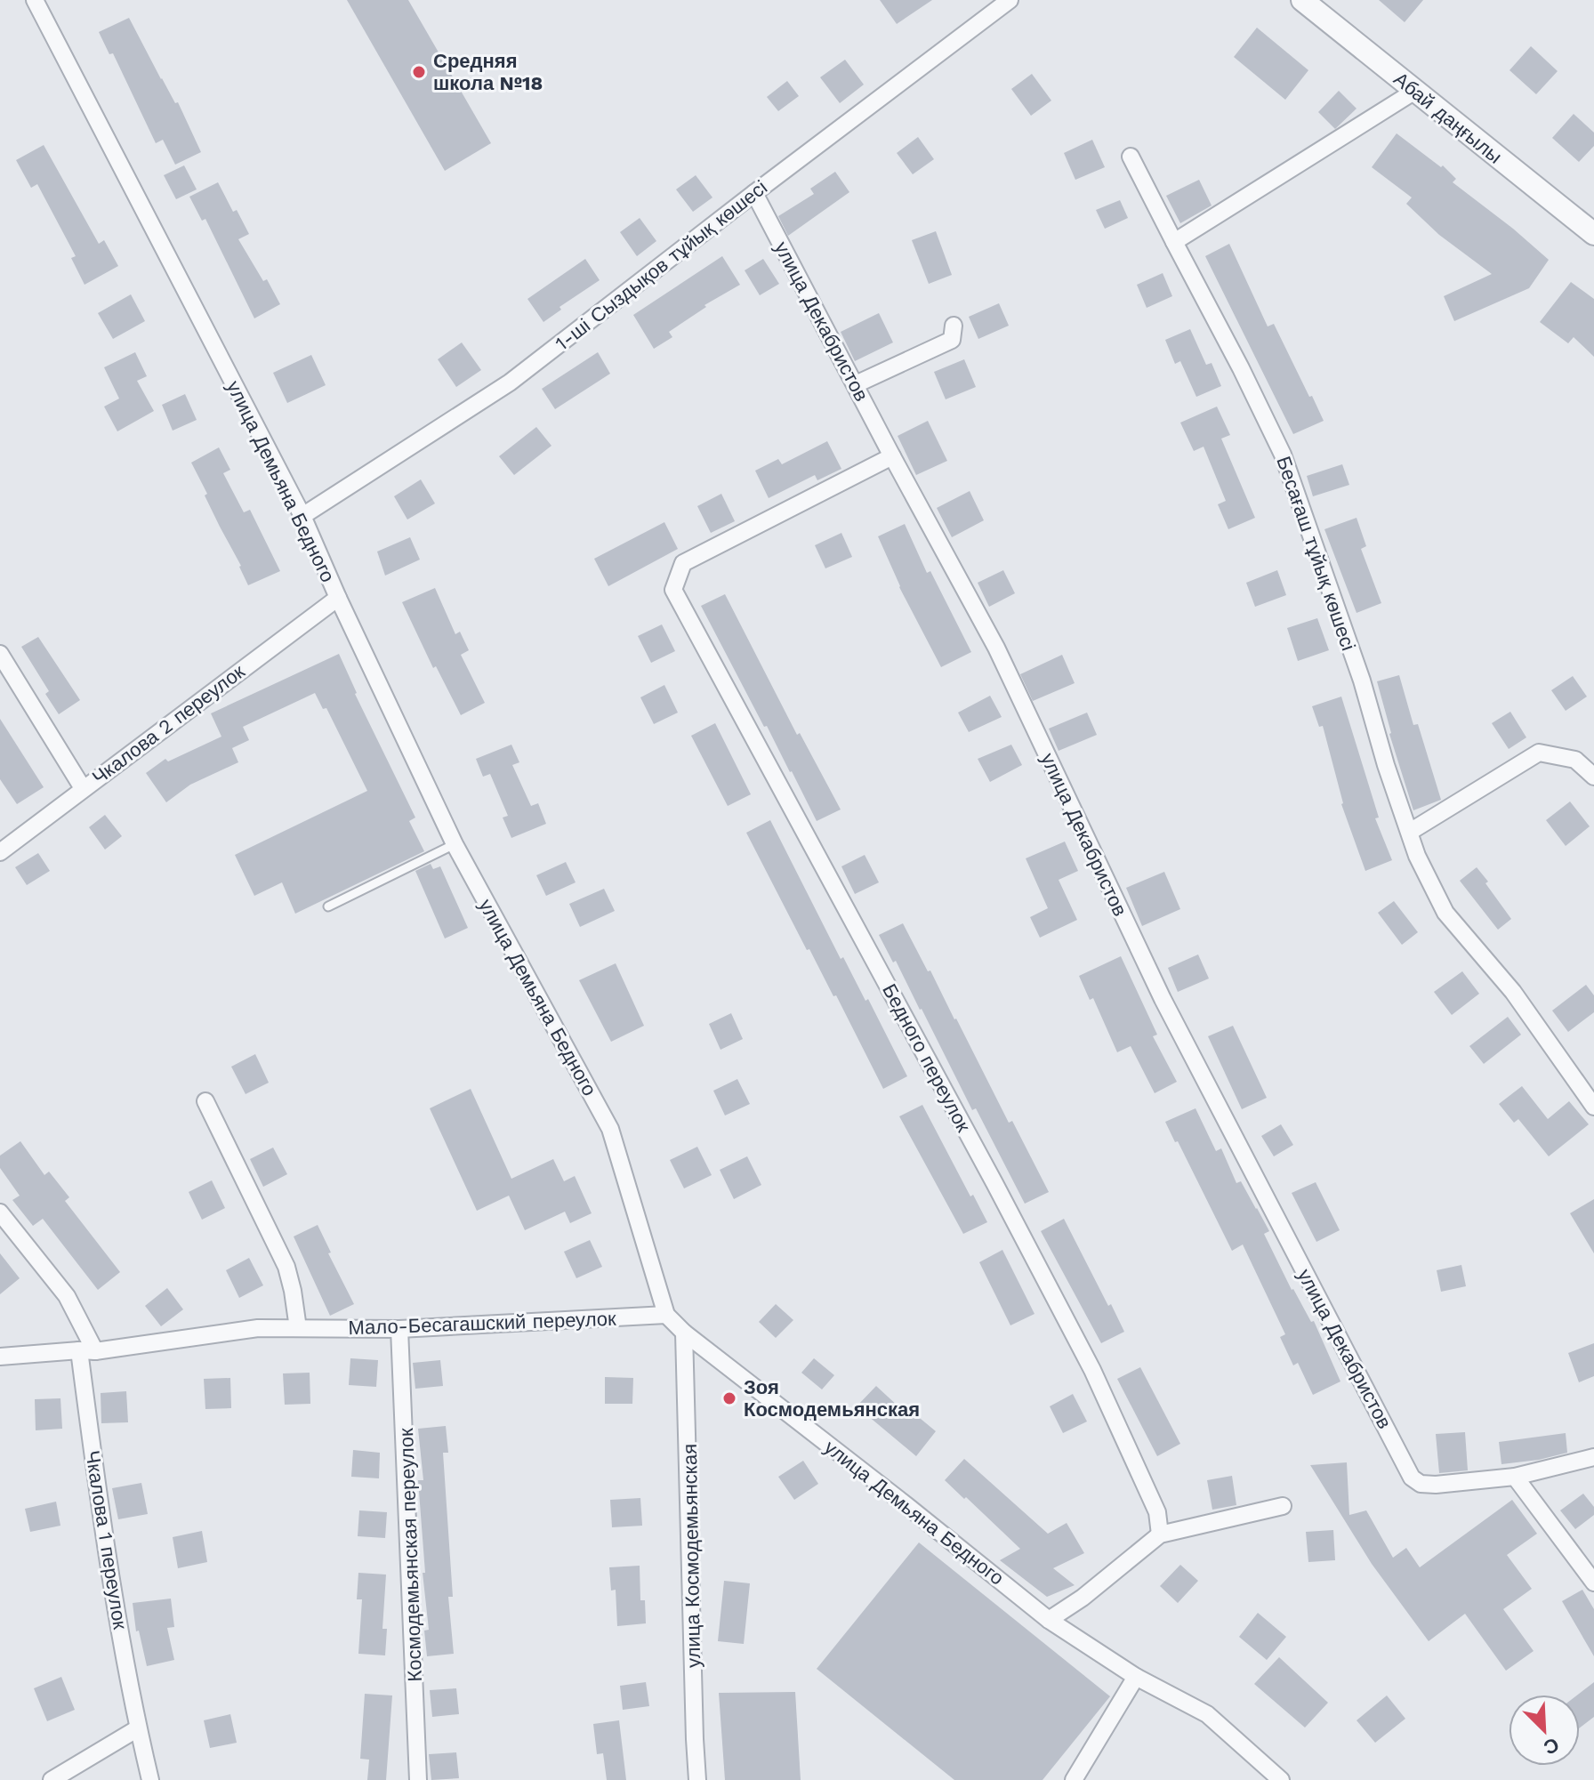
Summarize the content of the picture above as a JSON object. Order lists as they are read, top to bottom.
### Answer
{
  "streets": {
    "street": [
      "Абай даңғылы",
      "1-ші Сыздықов тұйық көшесі",
      "улица Декабристов",
      "улица Демьяна Бедного",
      "Бесағаш тұйық көшесі",
      "Чкалова 2 переулок",
      "Бедного переулок",
      "Мало-Бесагашский переулок",
      "Чкалова 1 переулок",
      "Космодемьянская переулок",
      "улица Космодемьянская"
    ]
  },
  "crossings": [
    ["1-ші Сыздықов тұйық көшесі", "улица Декабристов"],
    ["1-ші Сыздықов тұйық көшесі", "улица Демьяна Бедного"],
    ["улица Декабристов", "Бедного переулок"],
    ["улица Демьяна Бедного", "Чкалова 2 переулок"],
    ["улица Демьяна Бедного", "Мало-Бесагашский переулок"],
    ["улица Демьяна Бедного", "улица Космодемьянская"],
    ["Мало-Бесагашский переулок", "Чкалова 1 переулок"],
    ["Мало-Бесагашский переулок", "Космодемьянская переулок"]
  ],
  "places": ["Средняя школа №18", "Зоя Космодемьянская"],
  "north": "bottom right"
}
